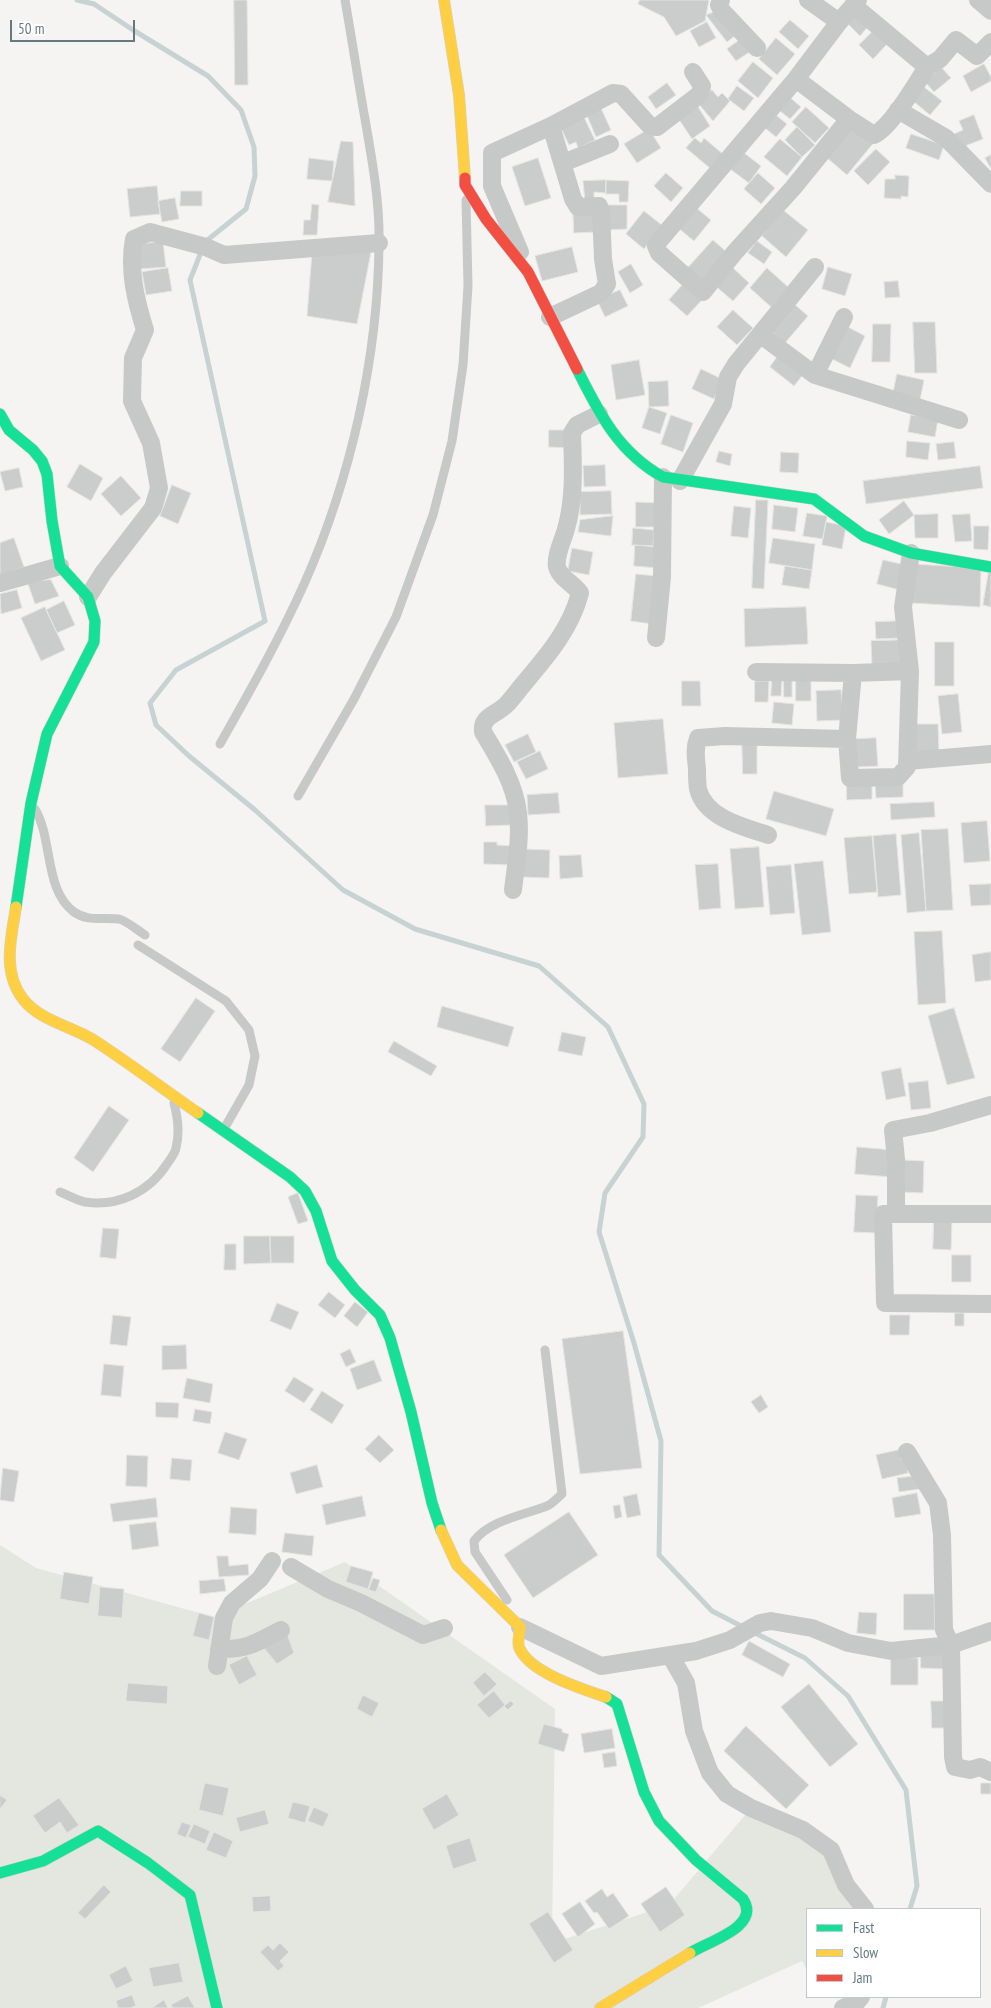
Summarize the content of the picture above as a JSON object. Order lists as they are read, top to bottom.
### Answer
{
  "legend": ["Fast", "Slow", "Jam"],
  "scale_bar": "50 m"
}
